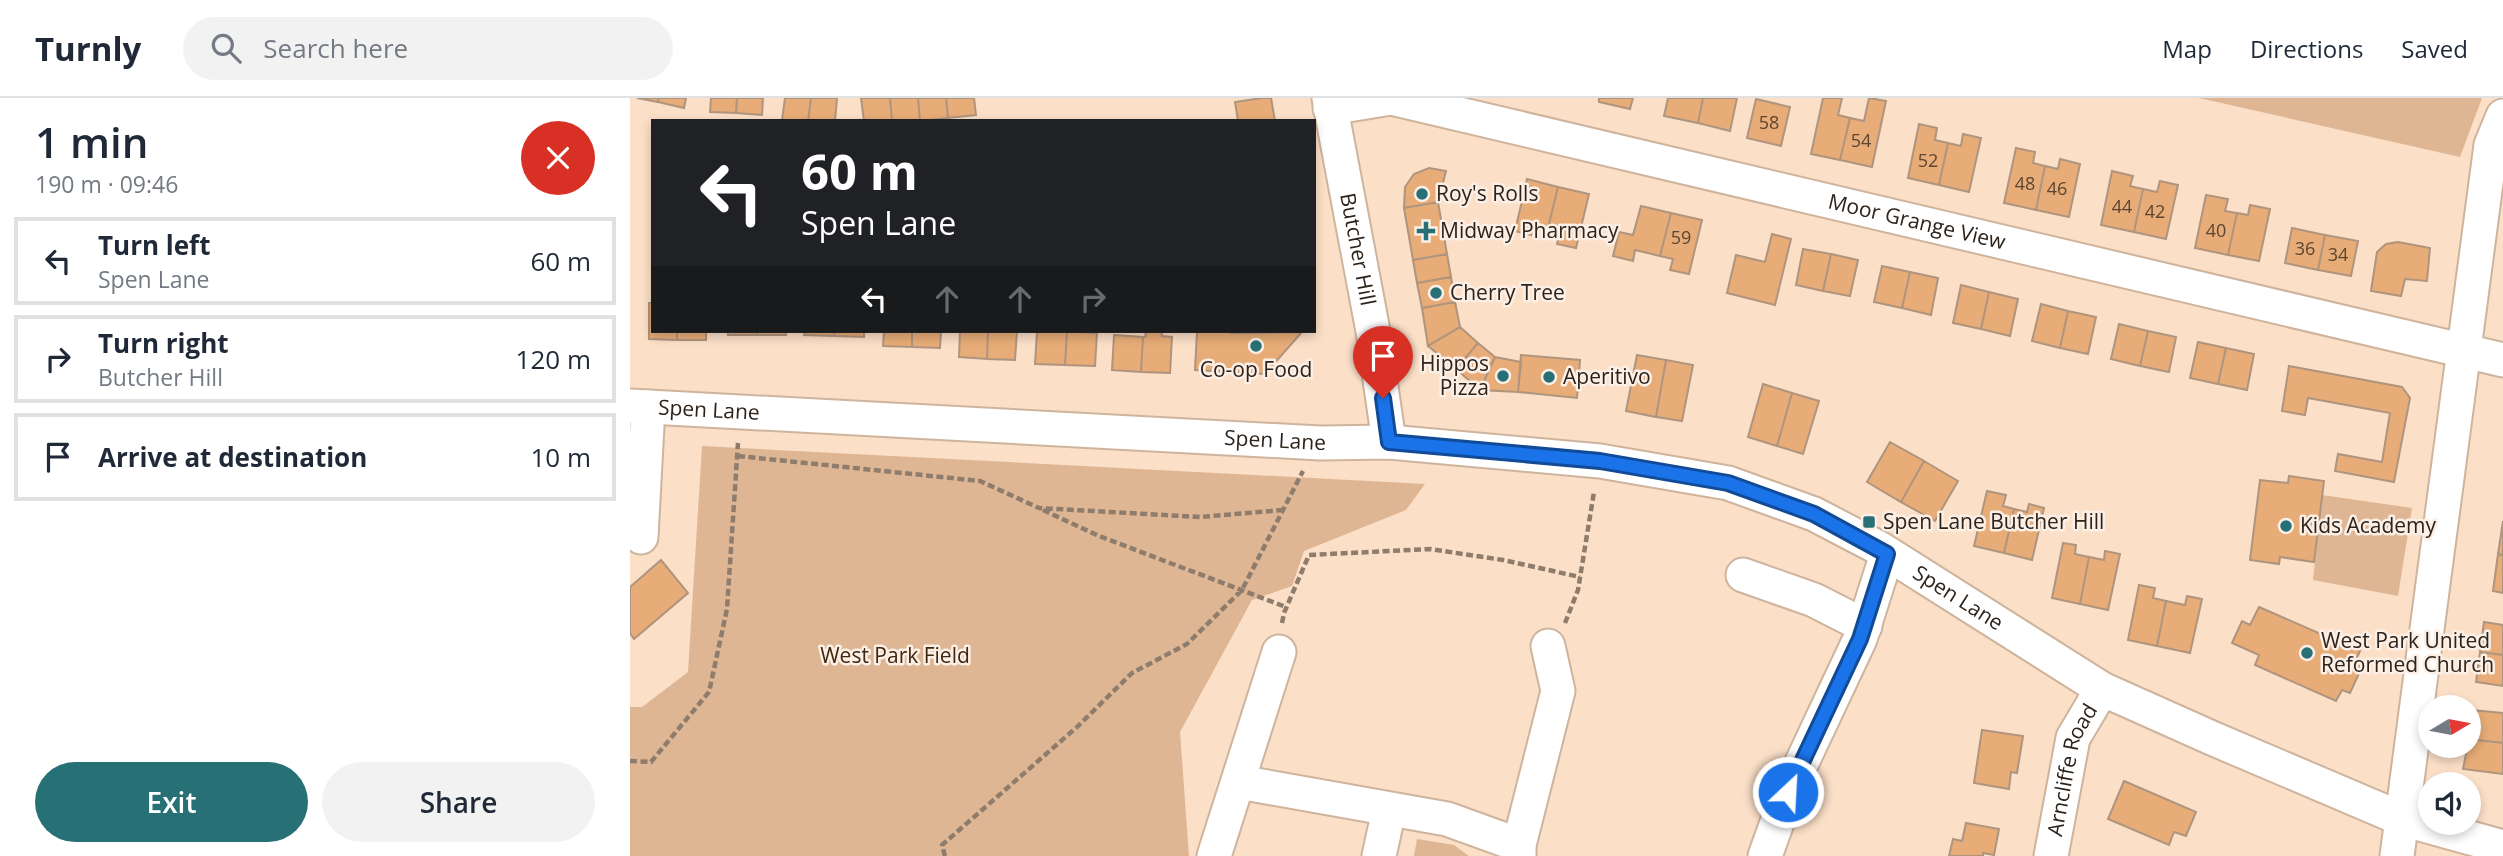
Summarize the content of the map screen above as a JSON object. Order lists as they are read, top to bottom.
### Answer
{
  "streets": {
    "street": [
      "Moor Grange View",
      "Butcher Hill",
      "Spen Lane",
      "Arncliffe Road"
    ]
  },
  "crossings": [
    ["Moor Grange View", "Butcher Hill"],
    ["Butcher Hill", "Spen Lane"],
    ["Spen Lane", "Arncliffe Road"]
  ],
  "parks": ["West Park Field"],
  "places": {
    "other": [
      "Roy's Rolls",
      "Cherry Tree",
      "Co-op Food",
      "Hippos Pizza",
      "Aperitivo",
      "Kids Academy",
      "West Park United Reformed Church"
    ],
    "health": ["Midway Pharmacy"],
    "transit": ["Spen Lane Butcher Hill"]
  },
  "house_numbers": [
    "58",
    "54",
    "52",
    "48",
    "46",
    "44",
    "42",
    "40",
    "59",
    "36",
    "34"
  ],
  "north": "right",
  "page": {
    "header": "Turnly",
    "search": "Search here",
    "nav": ["Map", "Directions", "Saved"],
    "heading": ["1 min", "190 m · 09:46"],
    "turn": ["60 m", "Spen Lane"],
    "list": [
      {
        "name": "Turn left",
        "note": "Spen Lane",
        "value": "60 m"
      },
      {
        "name": "Turn right",
        "note": "Butcher Hill",
        "value": "120 m"
      },
      {
        "name": "Arrive at destination",
        "value": "10 m"
      }
    ],
    "buttons": ["Exit", "Share"]
  }
}
